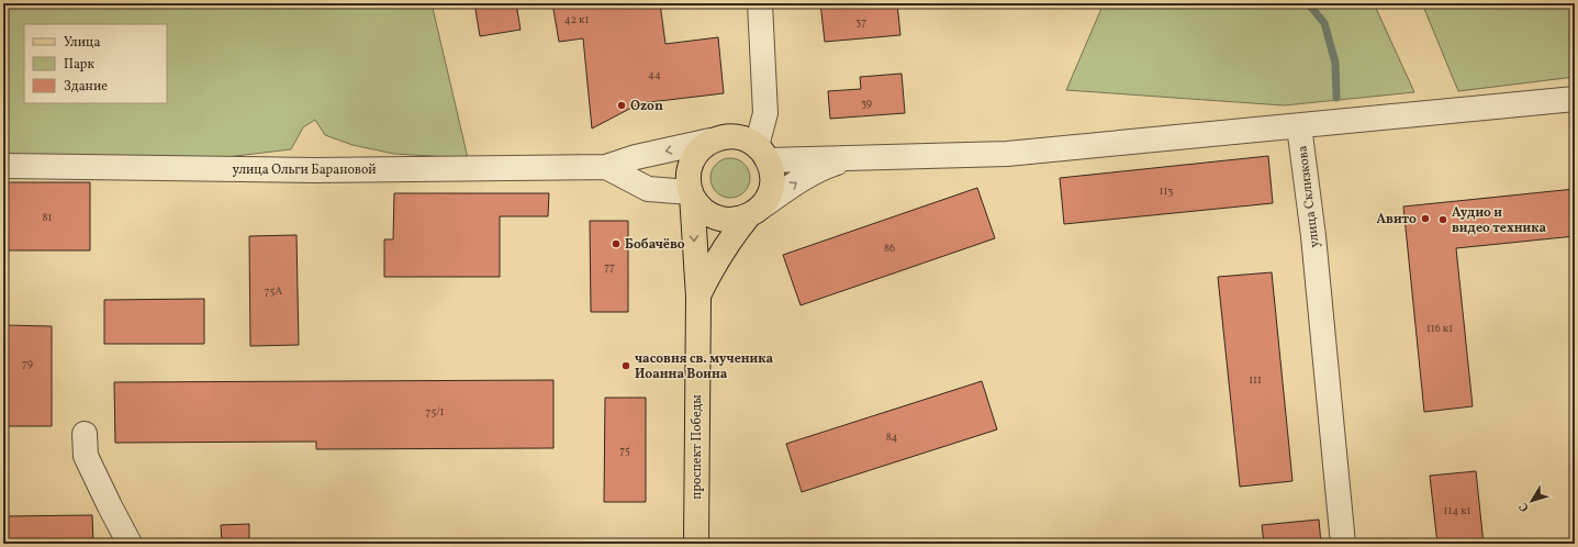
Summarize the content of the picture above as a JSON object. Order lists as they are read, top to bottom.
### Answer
{
  "streets": {
    "main road": ["проспект Победы"],
    "street": ["улица Ольги Барановой", "улица Склизкова"]
  },
  "crossings": [
    ["улица Ольги Барановой", "проспект Победы"]
  ],
  "places": [
    "Ozon",
    "Авито",
    "Аудио и видео техника",
    "Бобачёво",
    "часовня св. мученика Иоанна Воина"
  ],
  "house_numbers": [
    "42 к1",
    "37",
    "44",
    "39",
    "113",
    "81",
    "86",
    "77",
    "75А",
    "116 к1",
    "79",
    "111",
    "75/1",
    "84",
    "75",
    "114 к1"
  ],
  "legend": ["Улица", "Парк", "Здание"],
  "north": "bottom left"
}
